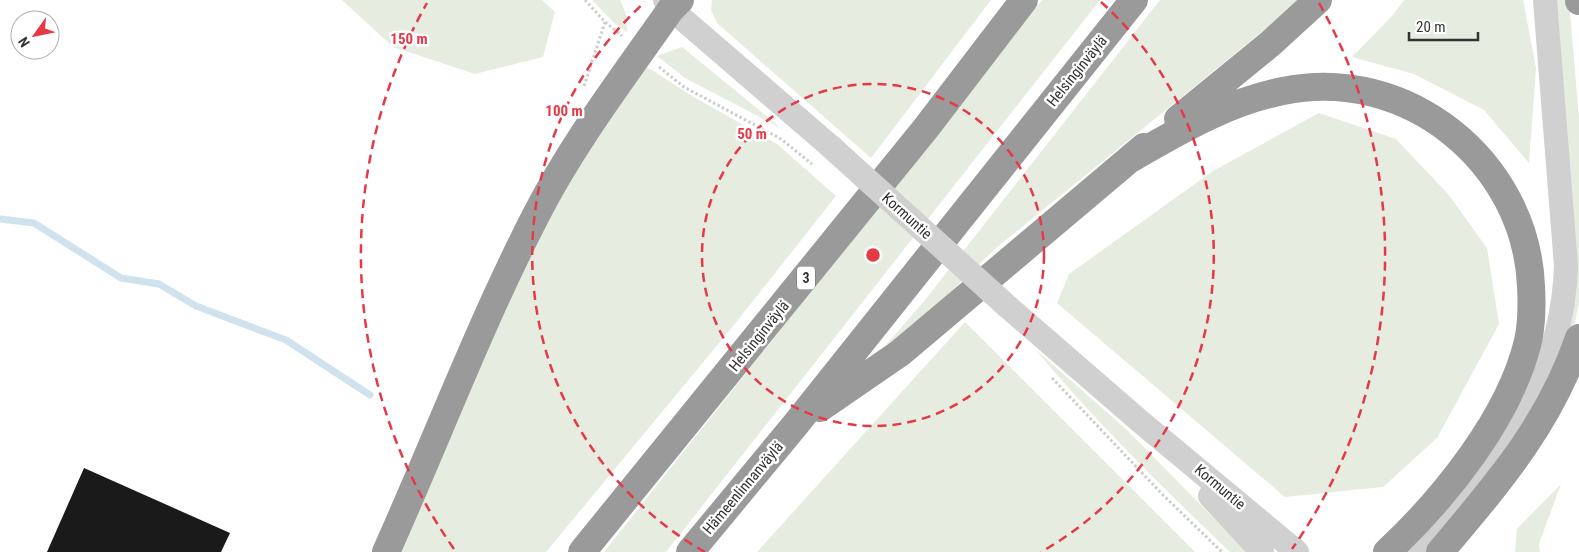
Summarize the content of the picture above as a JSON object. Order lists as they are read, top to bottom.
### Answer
{
  "streets": {
    "highway": ["Helsinginväylä", "3", "Hämeenlinnanväylä"],
    "street": ["Kormuntie"]
  },
  "crossings": [
    ["Helsinginväylä", "Hämeenlinnanväylä"]
  ],
  "scale_bar": "20 m",
  "north": "bottom left",
  "rings": ["150 m", "100 m", "50 m"]
}
